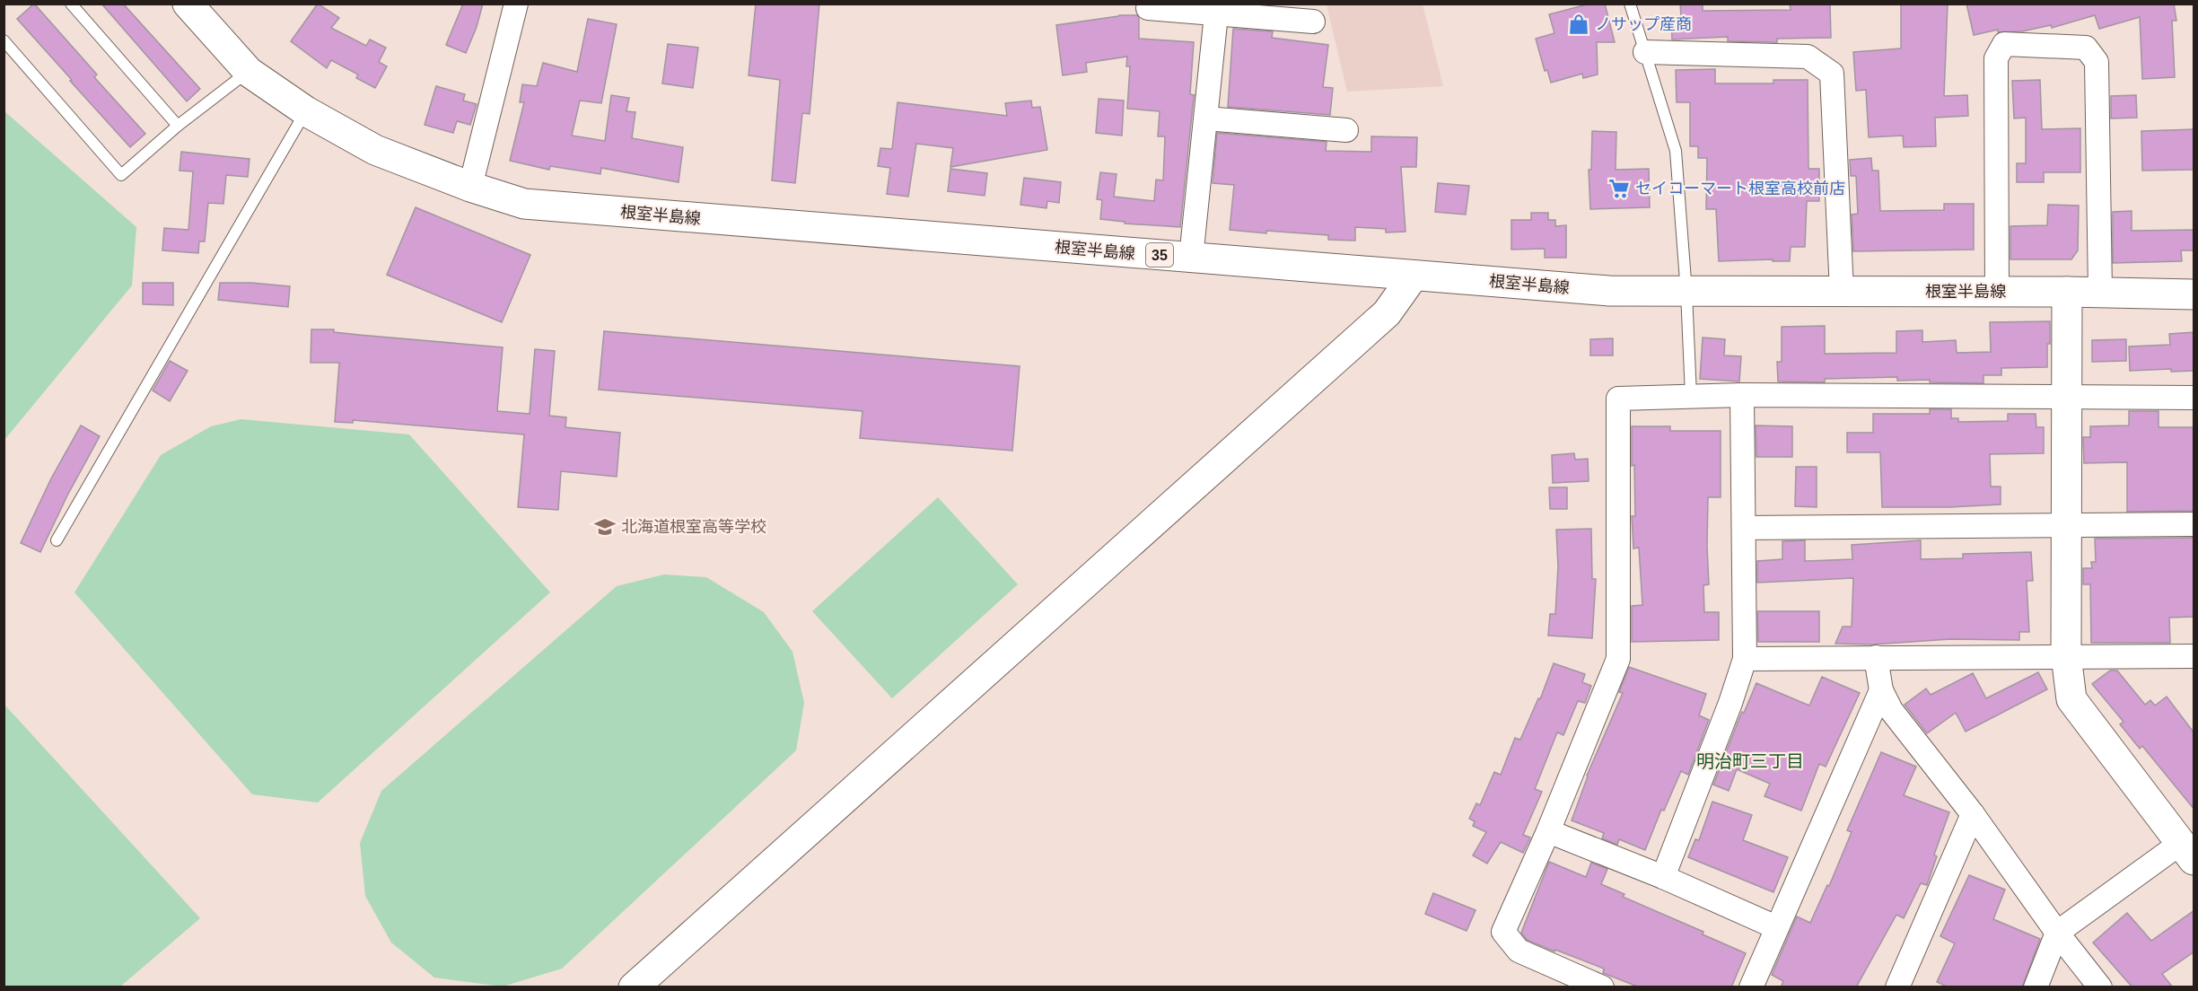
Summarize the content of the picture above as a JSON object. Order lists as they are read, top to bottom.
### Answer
{
  "streets": {
    "main road": ["根室半島線", "35"]
  },
  "districts": ["明治町三丁目"],
  "places": {
    "shop": ["ノサップ産商"],
    "supermarket": ["セイコーマート根室高校前店"],
    "school or university": ["北海道根室高等学校"]
  }
}
